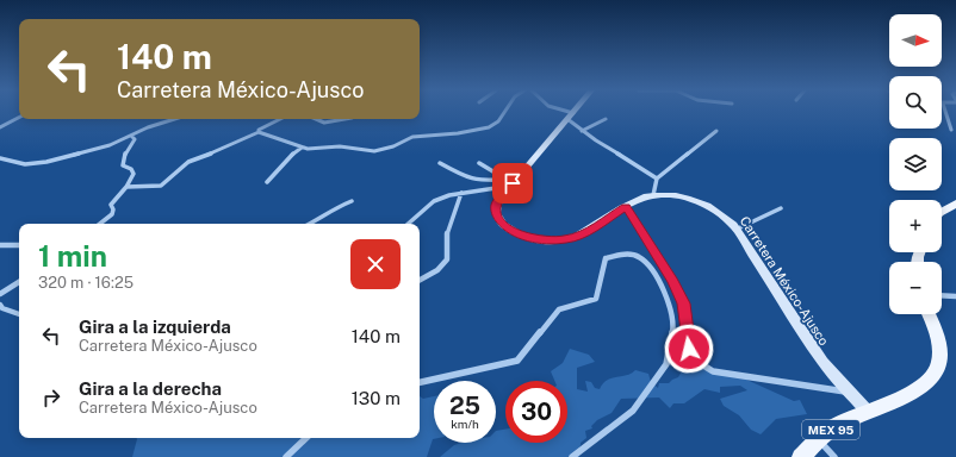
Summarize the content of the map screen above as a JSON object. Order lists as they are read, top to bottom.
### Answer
{
  "streets": {
    "main road": ["Carretera México-Ajusco", "MEX 95"]
  },
  "crossings": [
    ["Carretera México-Ajusco", "MEX 95"]
  ],
  "north": "right",
  "page": {
    "map_buttons": ["+", "−"],
    "turn": ["140 m", "Carretera México-Ajusco"],
    "heading": ["1 min", "320 m · 16:25"],
    "list": [
      {
        "name": "Gira a la izquierda",
        "note": "Carretera México-Ajusco",
        "value": "140 m"
      },
      {
        "name": "Gira a la derecha",
        "note": "Carretera México-Ajusco",
        "value": "130 m"
      }
    ],
    "speed": "25 km/h",
    "limit": "30"
  }
}
